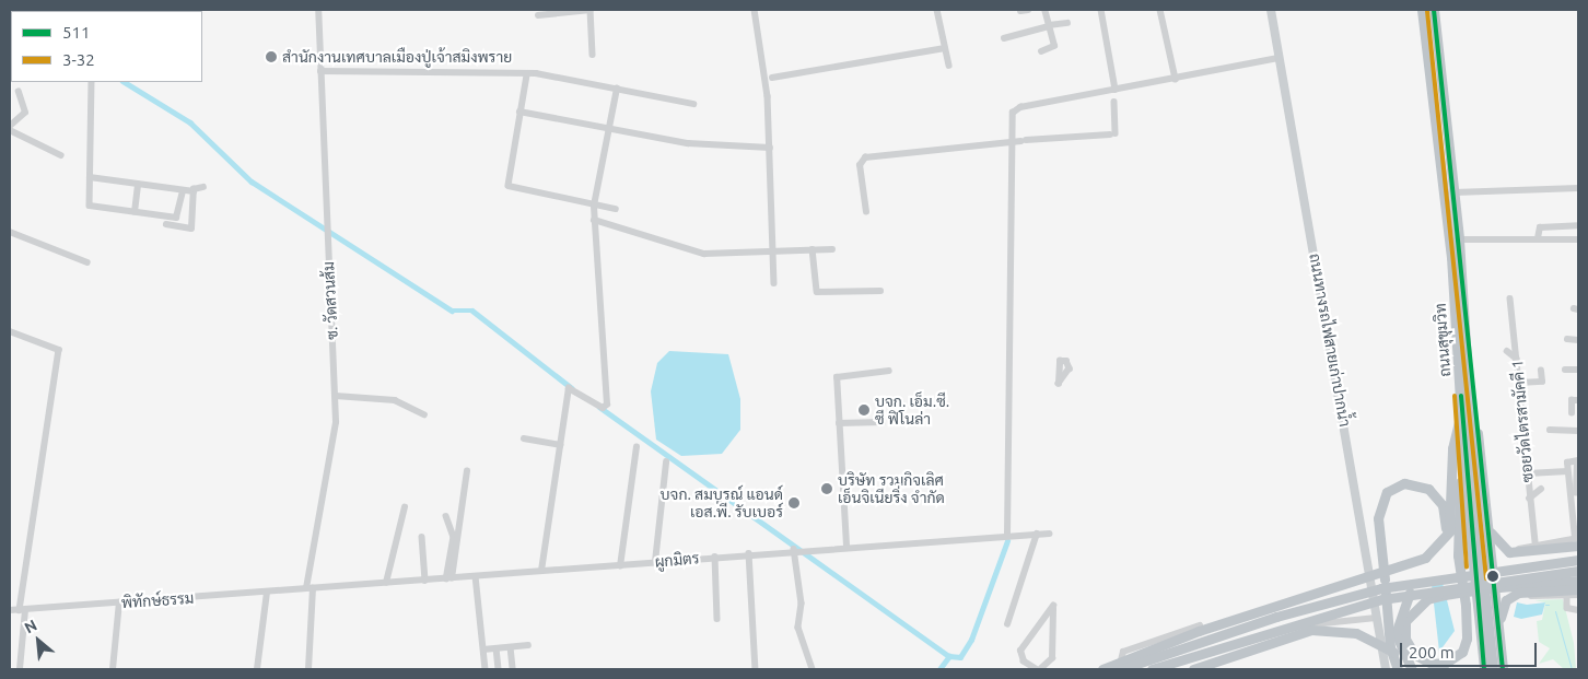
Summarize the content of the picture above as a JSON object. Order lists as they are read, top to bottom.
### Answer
{
  "streets": {
    "highway": ["ถนนสุขุมวิท"],
    "main road": ["ถนนทางรถไฟสายเก่าปากน้ำ"],
    "street": [
      "ซ. วัดสวนส้ม",
      "ซอยวัดไตรสามัคคี 1",
      "ผูกมิตร",
      "พิทักษ์ธรรม"
    ]
  },
  "crossings": [
    ["ซ. วัดสวนส้ม", "ผูกมิตร"],
    ["ซ. วัดสวนส้ม", "พิทักษ์ธรรม"],
    ["ผูกมิตร", "พิทักษ์ธรรม"]
  ],
  "places": [
    "สำนักงานเทศบาลเมืองปู่เจ้าสมิงพราย",
    "บจก. เอ็ม.ซี. ซี ฟิโนล่า",
    "บริษัท รวมกิจเลิศ เอ็นจิเนียริ่ง จำกัด",
    "บจก. สมบูรณ์ แอนด์ เอส.พี. รับเบอร์"
  ],
  "lines": ["transit line 511", "transit line 3-32"],
  "legend": ["511", "3-32"],
  "scale_bar": "200 m",
  "north": "top left"
}
